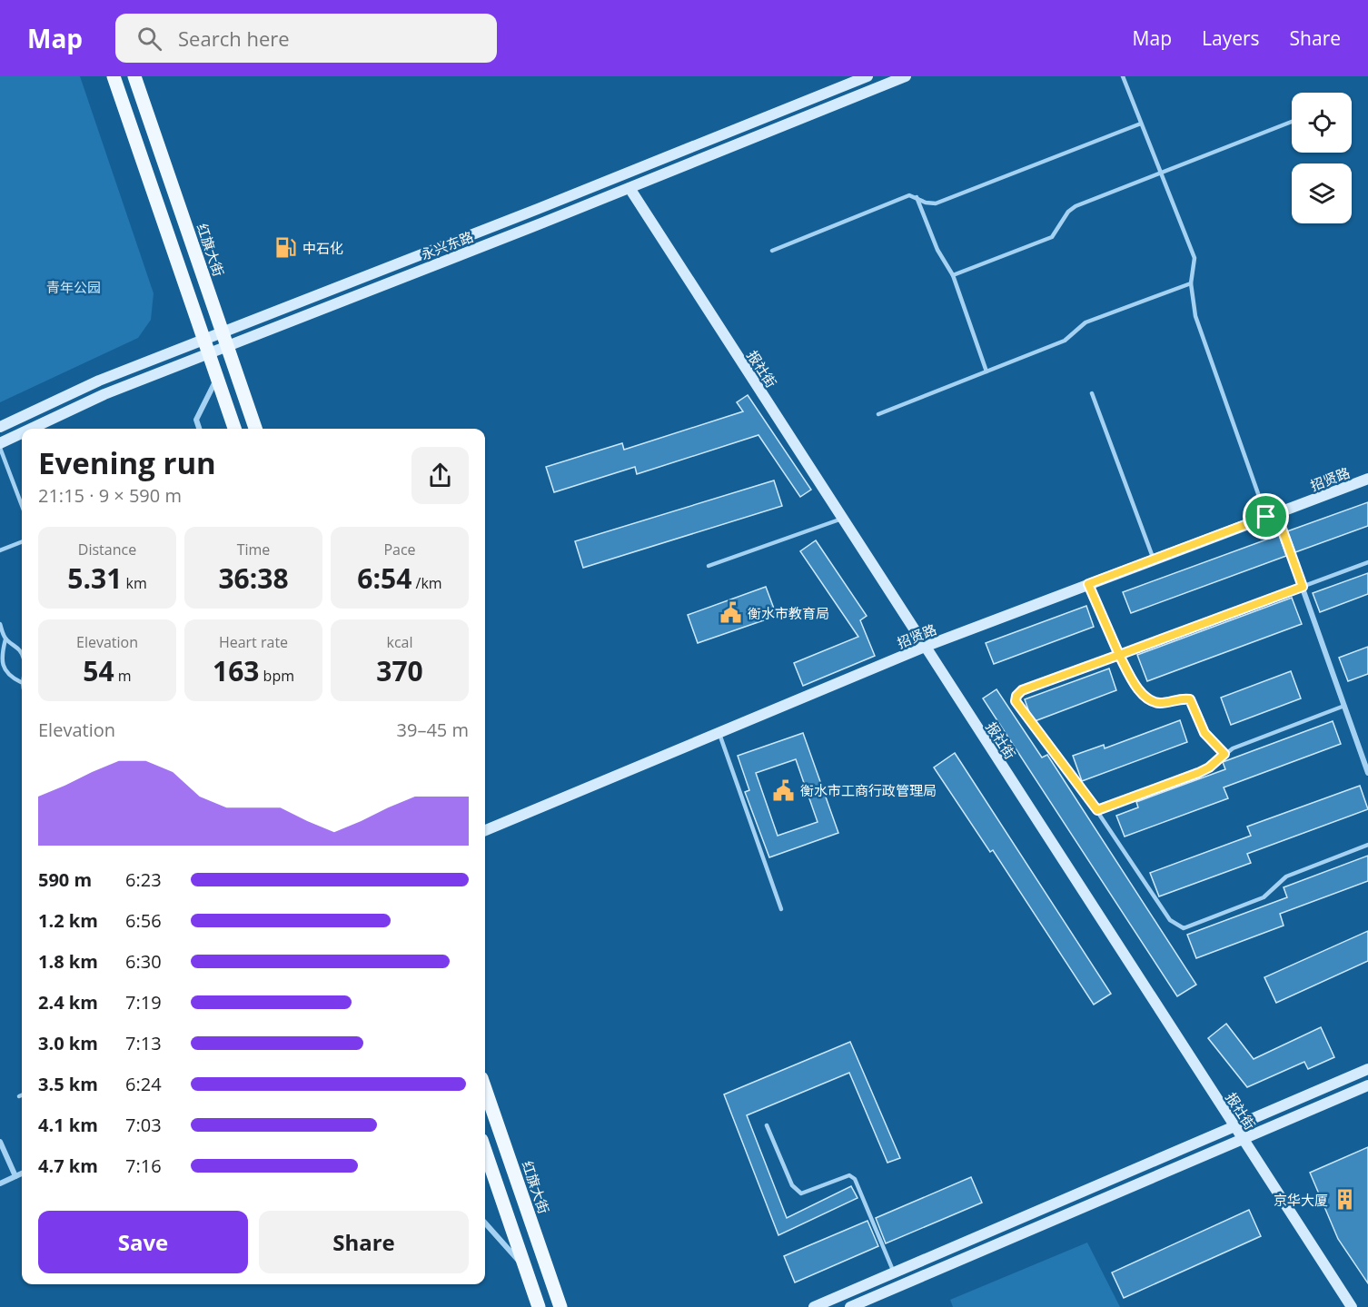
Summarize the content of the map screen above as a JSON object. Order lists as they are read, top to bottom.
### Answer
{
  "streets": {
    "main road": [
      "永兴东路",
      "红旗大街",
      "报社街",
      "招贤路"
    ]
  },
  "crossings": [
    ["永兴东路", "红旗大街"],
    ["永兴东路", "报社街"],
    ["报社街", "招贤路"]
  ],
  "parks": ["青年公园"],
  "places": {
    "fuel station": ["中石化"],
    "public building": ["衡水市教育局", "衡水市工商行政管理局"],
    "building": ["京华大厦"]
  },
  "page": {
    "header": "Map",
    "search": "Search here",
    "nav": ["Map", "Layers", "Share"],
    "heading": ["Evening run", "21:15 · 9 × 590 m"],
    "stats": [
      ["Distance", "5.31 km"],
      ["Time", "36:38"],
      ["Pace", "6:54 /km"],
      ["Elevation", "54 m"],
      ["Heart rate", "163 bpm"],
      ["kcal", "370"]
    ],
    "chart": ["Elevation", "39–45 m"],
    "list": [
      {
        "name": "590 m",
        "note": "6:23"
      },
      {
        "name": "1.2 km",
        "note": "6:56"
      },
      {
        "name": "1.8 km",
        "note": "6:30"
      },
      {
        "name": "2.4 km",
        "note": "7:19"
      },
      {
        "name": "3.0 km",
        "note": "7:13"
      },
      {
        "name": "3.5 km",
        "note": "6:24"
      },
      {
        "name": "4.1 km",
        "note": "7:03"
      },
      {
        "name": "4.7 km",
        "note": "7:16"
      }
    ],
    "buttons": ["Save", "Share"]
  }
}
